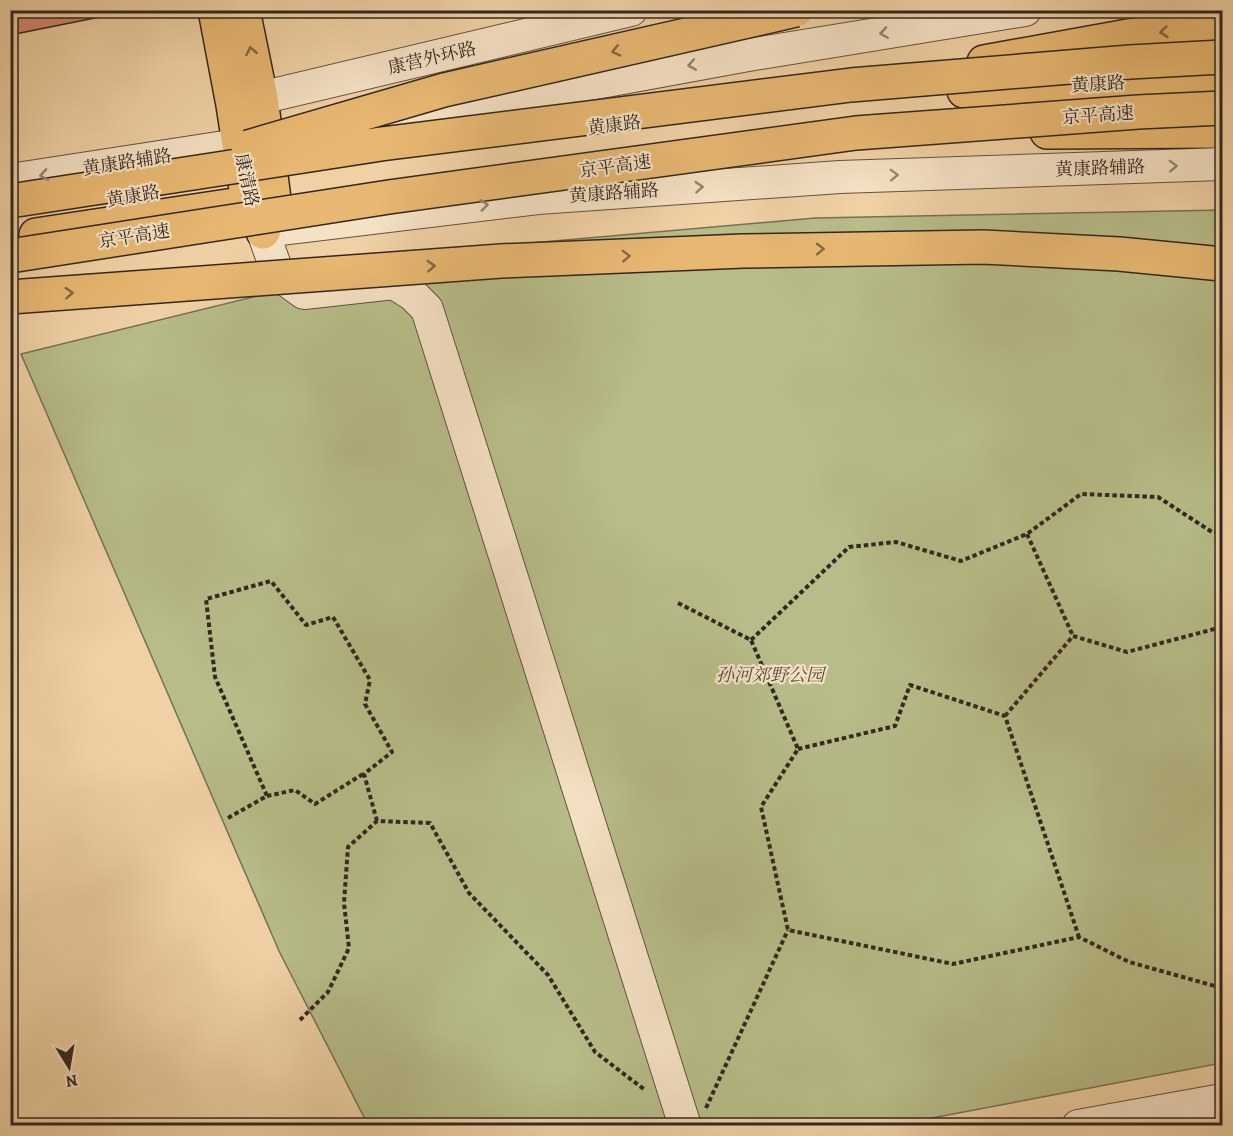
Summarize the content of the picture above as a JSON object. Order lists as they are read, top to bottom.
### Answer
{
  "streets": {
    "main road": ["黄康路", "京平高速", "康清路"],
    "street": ["康营外环路", "黄康路辅路"]
  },
  "crossings": [
    ["康营外环路", "康清路"],
    ["黄康路", "康清路"],
    ["黄康路辅路", "康清路"]
  ],
  "parks": ["孙河郊野公园"],
  "north": "bottom"
}
